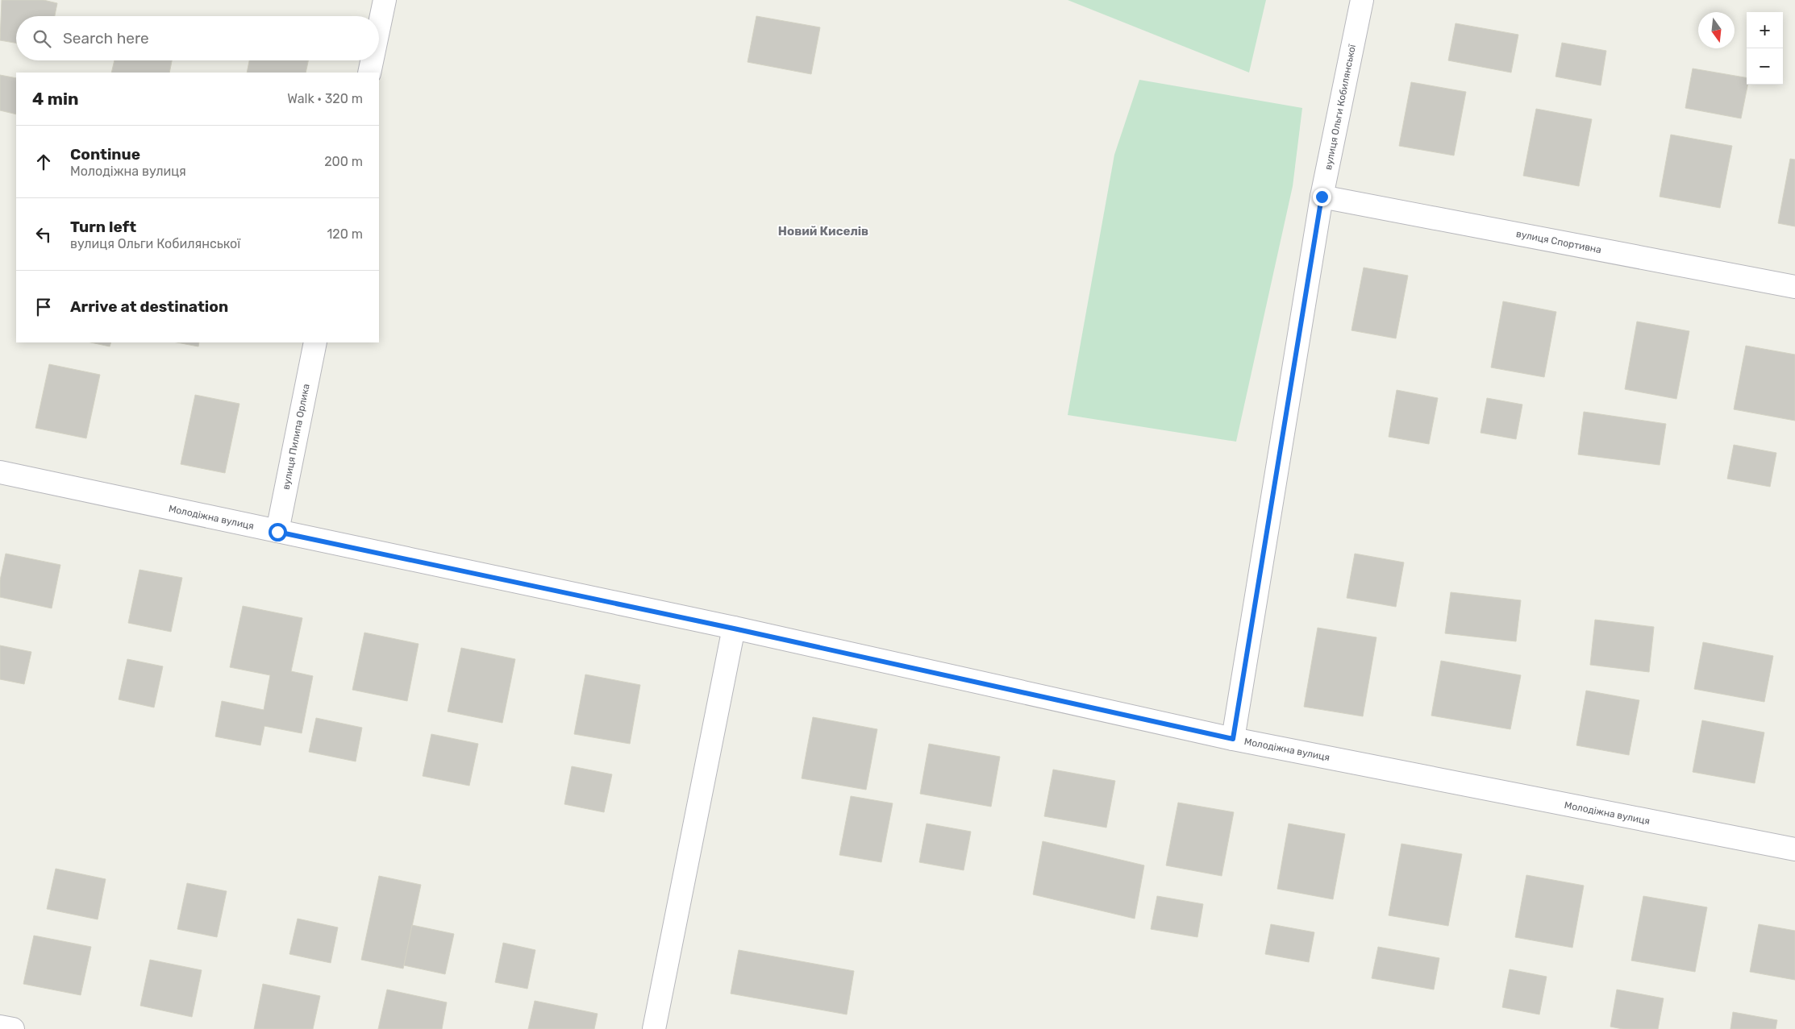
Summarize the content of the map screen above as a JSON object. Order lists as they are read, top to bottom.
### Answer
{
  "streets": {
    "street": [
      "вулиця Ольги Кобилянської",
      "вулиця Спортивна",
      "вулиця Пилипа Орлика",
      "Молодіжна вулиця"
    ]
  },
  "crossings": [
    ["вулиця Ольги Кобилянської", "вулиця Спортивна"],
    ["вулиця Ольги Кобилянської", "Молодіжна вулиця"],
    ["вулиця Пилипа Орлика", "Молодіжна вулиця"]
  ],
  "districts": ["Новий Киселів"],
  "north": "bottom",
  "page": {
    "map_buttons": ["+", "−"],
    "search": "Search here",
    "heading": ["4 min", "Walk · 320 m"],
    "list": [
      ["Continue", "Молодіжна вулиця", "200 m"],
      ["Turn left", "вулиця Ольги Кобилянської", "120 m"],
      "Arrive at destination"
    ]
  }
}
